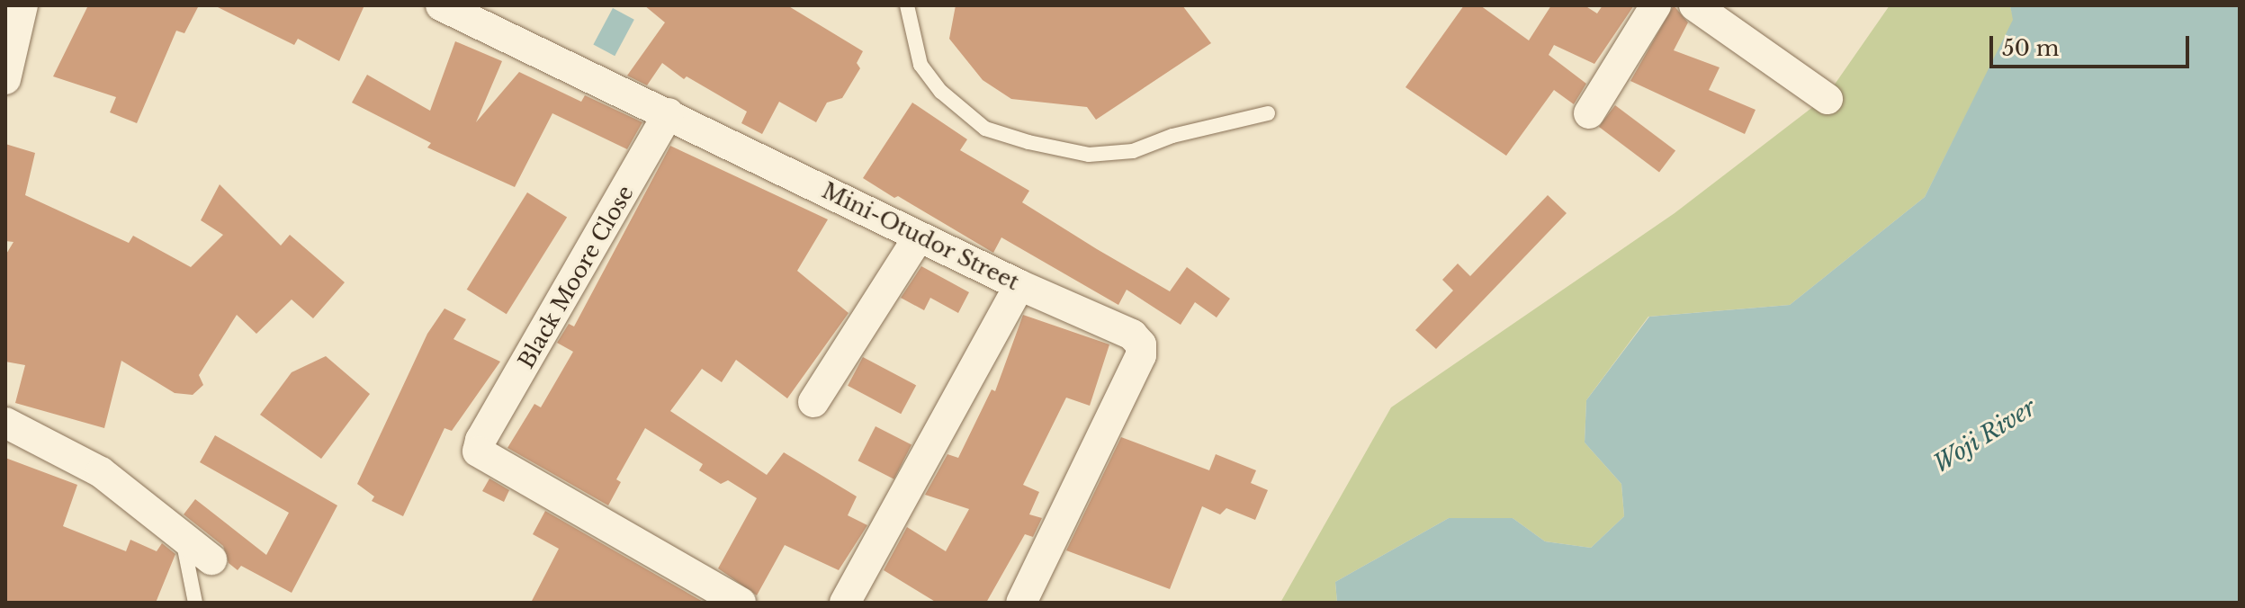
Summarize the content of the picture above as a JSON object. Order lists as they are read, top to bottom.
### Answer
{
  "streets": {
    "street": ["Mini-Otudor Street", "Black Moore Close"]
  },
  "crossings": [
    ["Mini-Otudor Street", "Black Moore Close"]
  ],
  "water": ["Woji River"],
  "scale_bar": "50 m"
}
